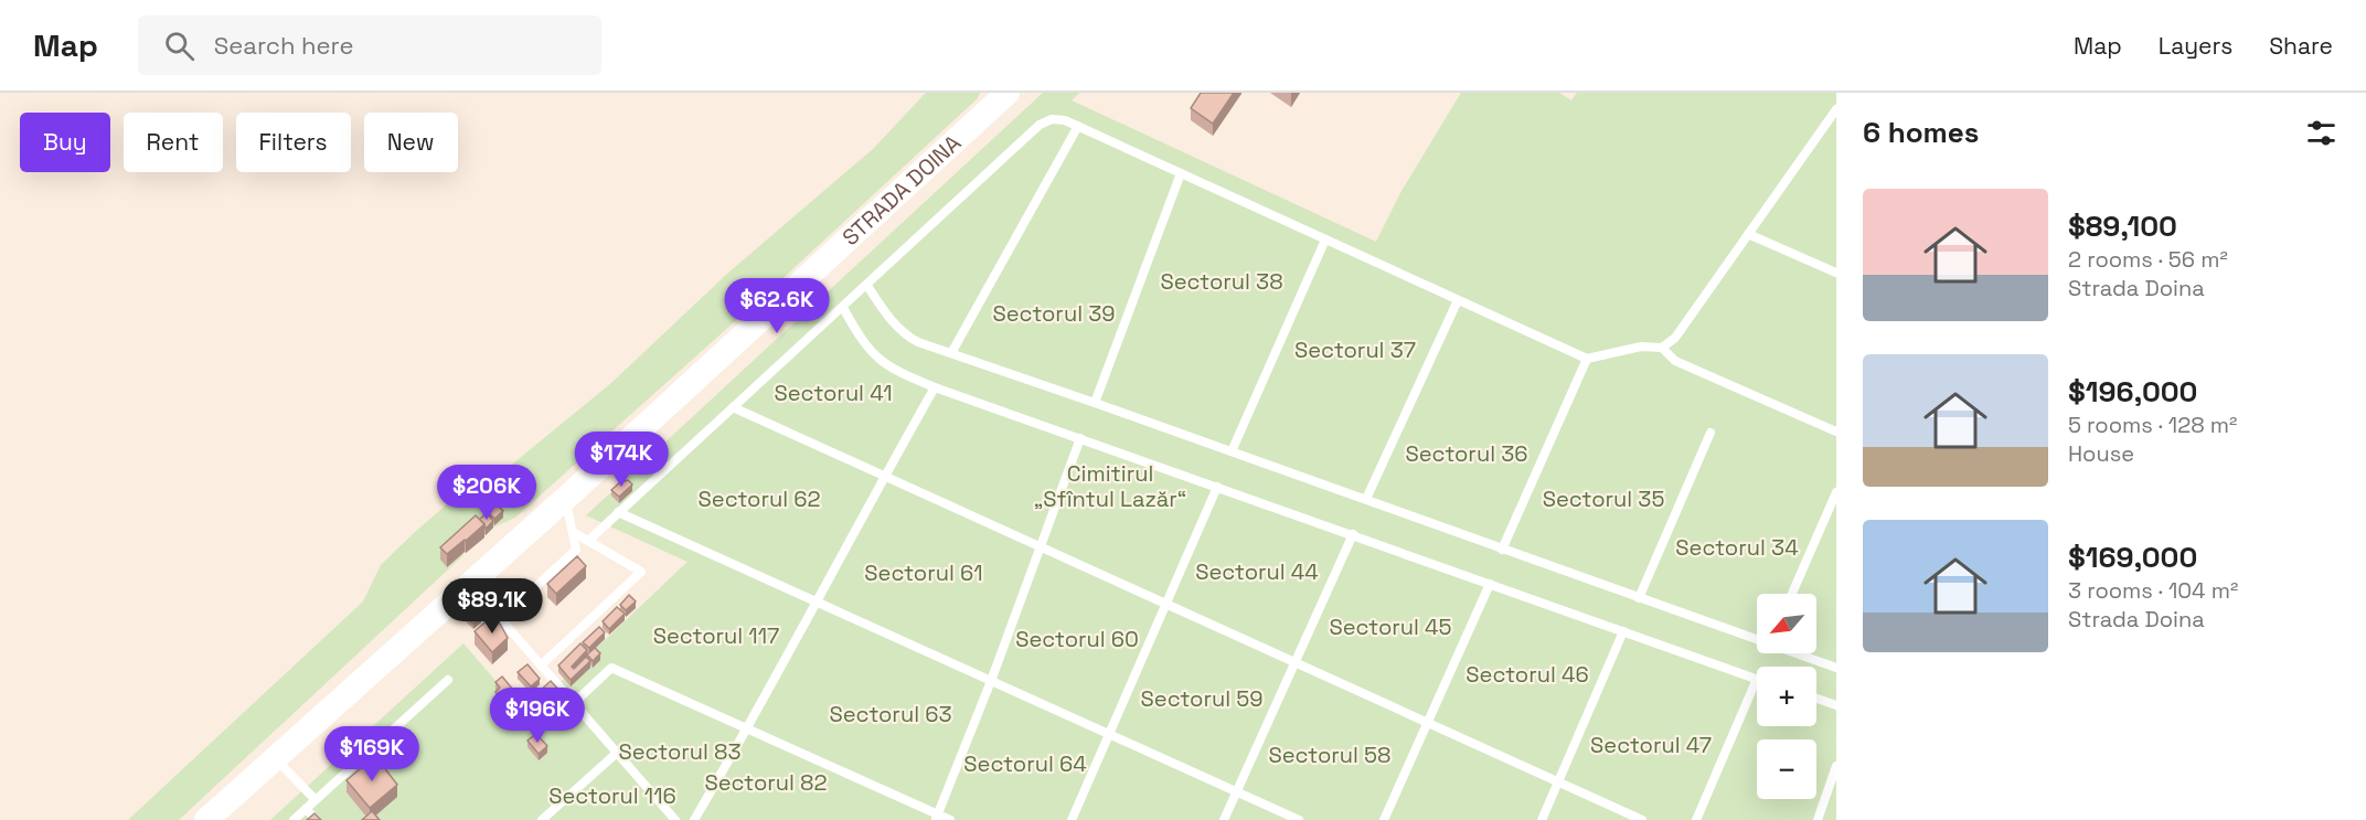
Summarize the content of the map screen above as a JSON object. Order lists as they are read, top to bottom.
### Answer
{
  "streets": {
    "main road": ["STRADA DOINA"]
  },
  "parks": [
    "Sectorul 38",
    "Sectorul 39",
    "Sectorul 37",
    "Sectorul 41",
    "Sectorul 36",
    "Cimitirul „Sfîntul Lazăr“",
    "Sectorul 62",
    "Sectorul 35",
    "Sectorul 34",
    "Sectorul 44",
    "Sectorul 61",
    "Sectorul 45",
    "Sectorul 117",
    "Sectorul 60",
    "Sectorul 46",
    "Sectorul 59",
    "Sectorul 63",
    "Sectorul 47",
    "Sectorul 83",
    "Sectorul 58",
    "Sectorul 64",
    "Sectorul 82",
    "Sectorul 116"
  ],
  "north": "bottom left",
  "page": {
    "header": "Map",
    "search": "Search here",
    "nav": ["Map", "Layers", "Share"],
    "heading": "6 homes",
    "chip": [
      "Buy",
      "Rent",
      "Filters",
      "New"
    ],
    "list": [
      {
        "name": "$89,100",
        "note": "2 rooms · 56 m² · Strada Doina"
      },
      {
        "name": "$196,000",
        "note": "5 rooms · 128 m² · House"
      },
      {
        "name": "$169,000",
        "note": "3 rooms · 104 m² · Strada Doina"
      }
    ],
    "price": [
      "$62.6K",
      "$174K",
      "$206K",
      "$89.1K",
      "$196K",
      "$169K"
    ],
    "map_buttons": ["+", "−"]
  }
}
